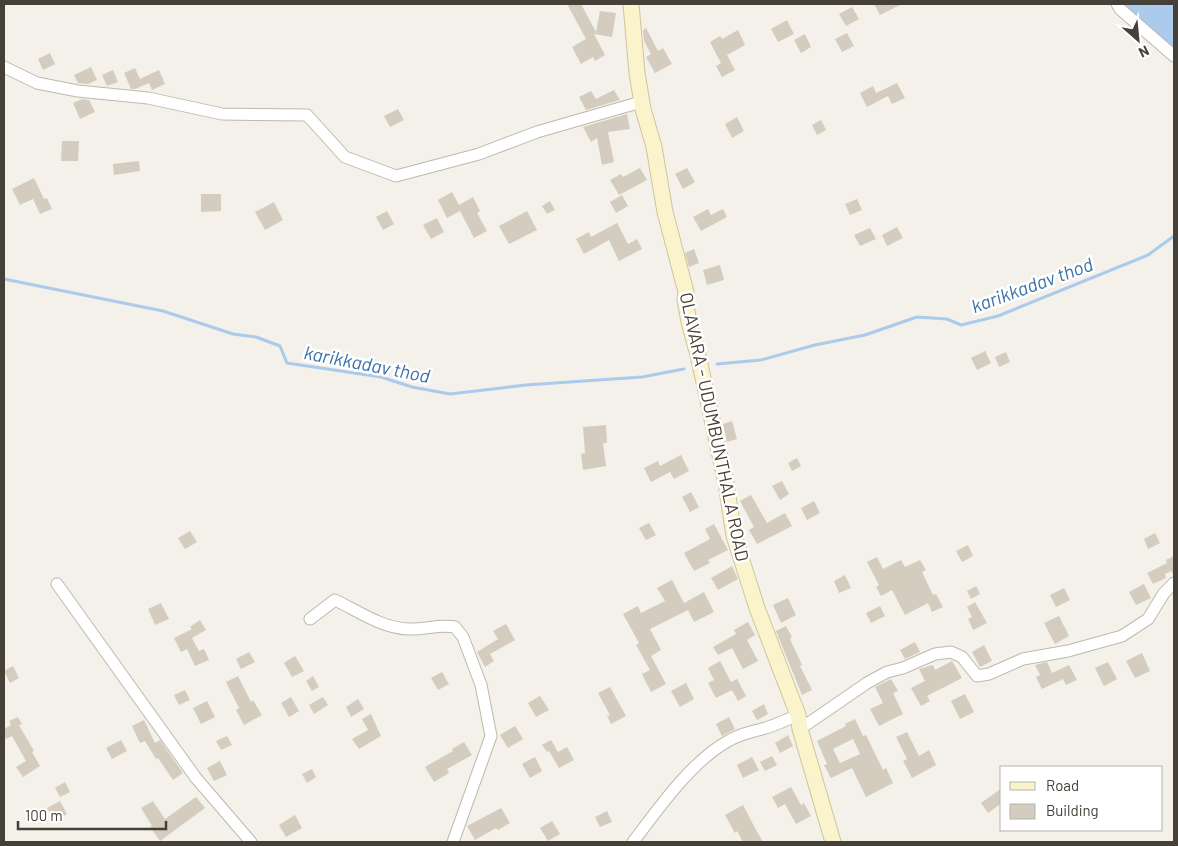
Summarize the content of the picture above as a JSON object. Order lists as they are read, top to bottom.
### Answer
{
  "streets": {
    "main road": ["OLAVARA - UDUMBUNTHALA ROAD"]
  },
  "water": ["karikkadav thod"],
  "legend": ["Road", "Building"],
  "scale_bar": "100 m",
  "north": "bottom right"
}
